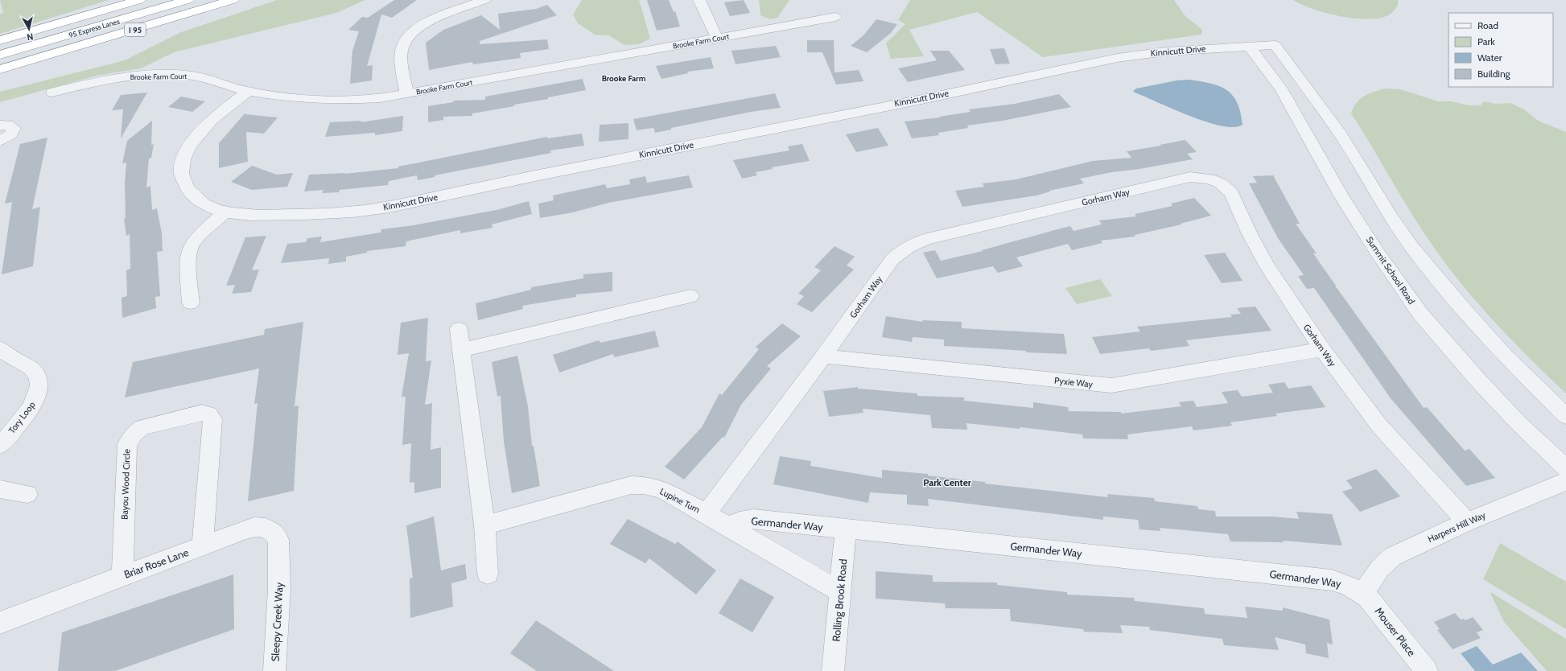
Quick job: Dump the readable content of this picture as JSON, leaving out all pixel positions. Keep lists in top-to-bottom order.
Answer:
{
  "streets": {
    "highway": ["95 Express Lanes", "I 95"],
    "street": [
      "Brooke Farm Court",
      "Kinnicutt Drive",
      "Gorham Way",
      "Summit School Road",
      "Pyxie Way",
      "Tory Loop",
      "Bayou Wood Circle",
      "Lupine Turn",
      "Germander Way",
      "Harpers Hill Way",
      "Briar Rose Lane",
      "Rolling Brook Road",
      "Sleepy Creek Way",
      "Mouser Place"
    ]
  },
  "crossings": [
    ["Brooke Farm Court", "Kinnicutt Drive"],
    ["Kinnicutt Drive", "Summit School Road"],
    ["Gorham Way", "Pyxie Way"],
    ["Gorham Way", "Lupine Turn"],
    ["Gorham Way", "Harpers Hill Way"],
    ["Bayou Wood Circle", "Briar Rose Lane"],
    ["Lupine Turn", "Germander Way"],
    ["Lupine Turn", "Rolling Brook Road"],
    ["Germander Way", "Harpers Hill Way"],
    ["Germander Way", "Rolling Brook Road"],
    ["Germander Way", "Mouser Place"],
    ["Harpers Hill Way", "Mouser Place"],
    ["Briar Rose Lane", "Sleepy Creek Way"]
  ],
  "districts": ["Brooke Farm", "Park Center"],
  "legend": [
    "Road",
    "Park",
    "Water",
    "Building"
  ],
  "north": "bottom"
}
